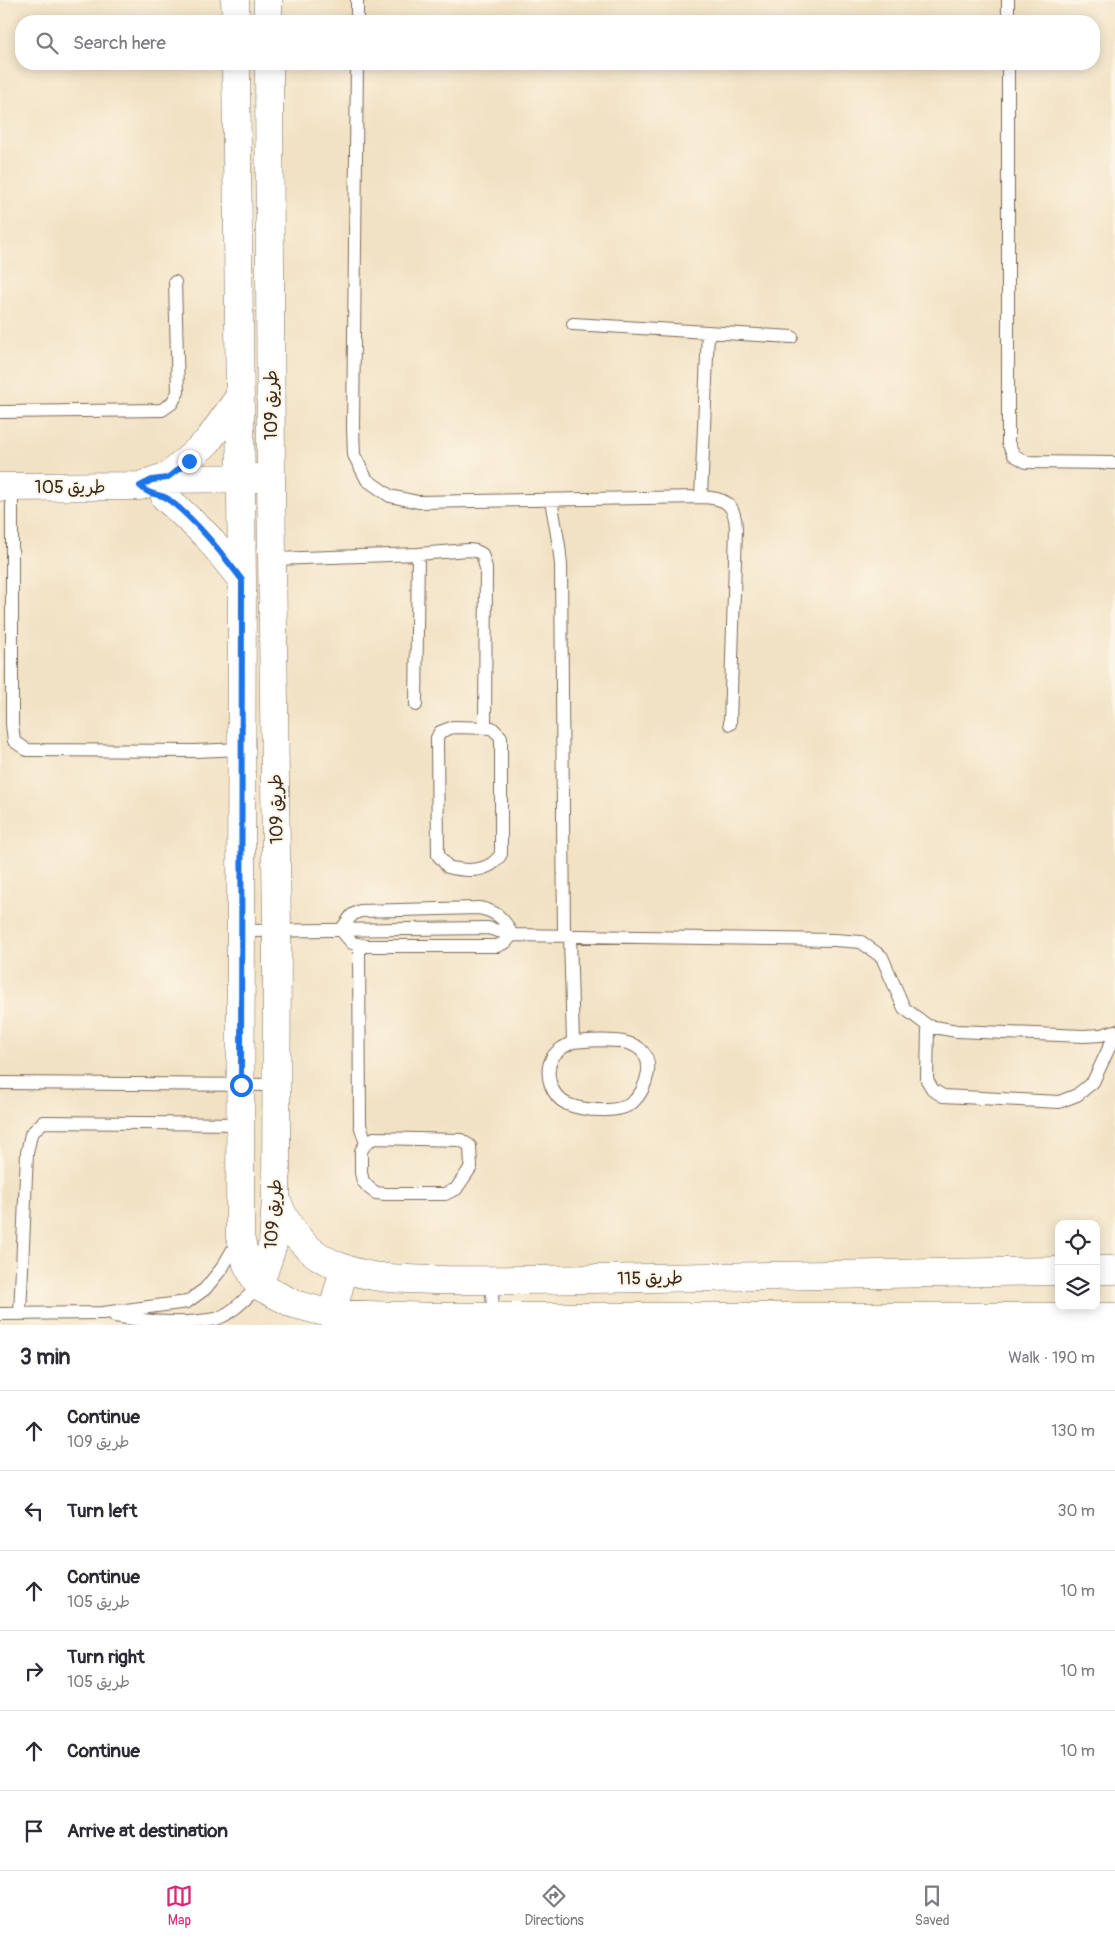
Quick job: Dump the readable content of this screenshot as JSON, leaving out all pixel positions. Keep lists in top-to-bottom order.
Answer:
{
  "streets": {
    "street": ["طريق 109", "طريق 105", "طريق 115"]
  },
  "crossings": [
    ["طريق 109", "طريق 105"],
    ["طريق 109", "طريق 115"]
  ],
  "page": {
    "search": "Search here",
    "heading": ["3 min", "Walk · 190 m"],
    "list": [
      ["Continue", "طريق 109", "130 m"],
      ["Turn left", "30 m"],
      ["Continue", "طريق 105", "10 m"],
      ["Turn right", "طريق 105", "10 m"],
      ["Continue", "10 m"],
      "Arrive at destination"
    ],
    "nav": ["Map", "Directions", "Saved"]
  }
}
